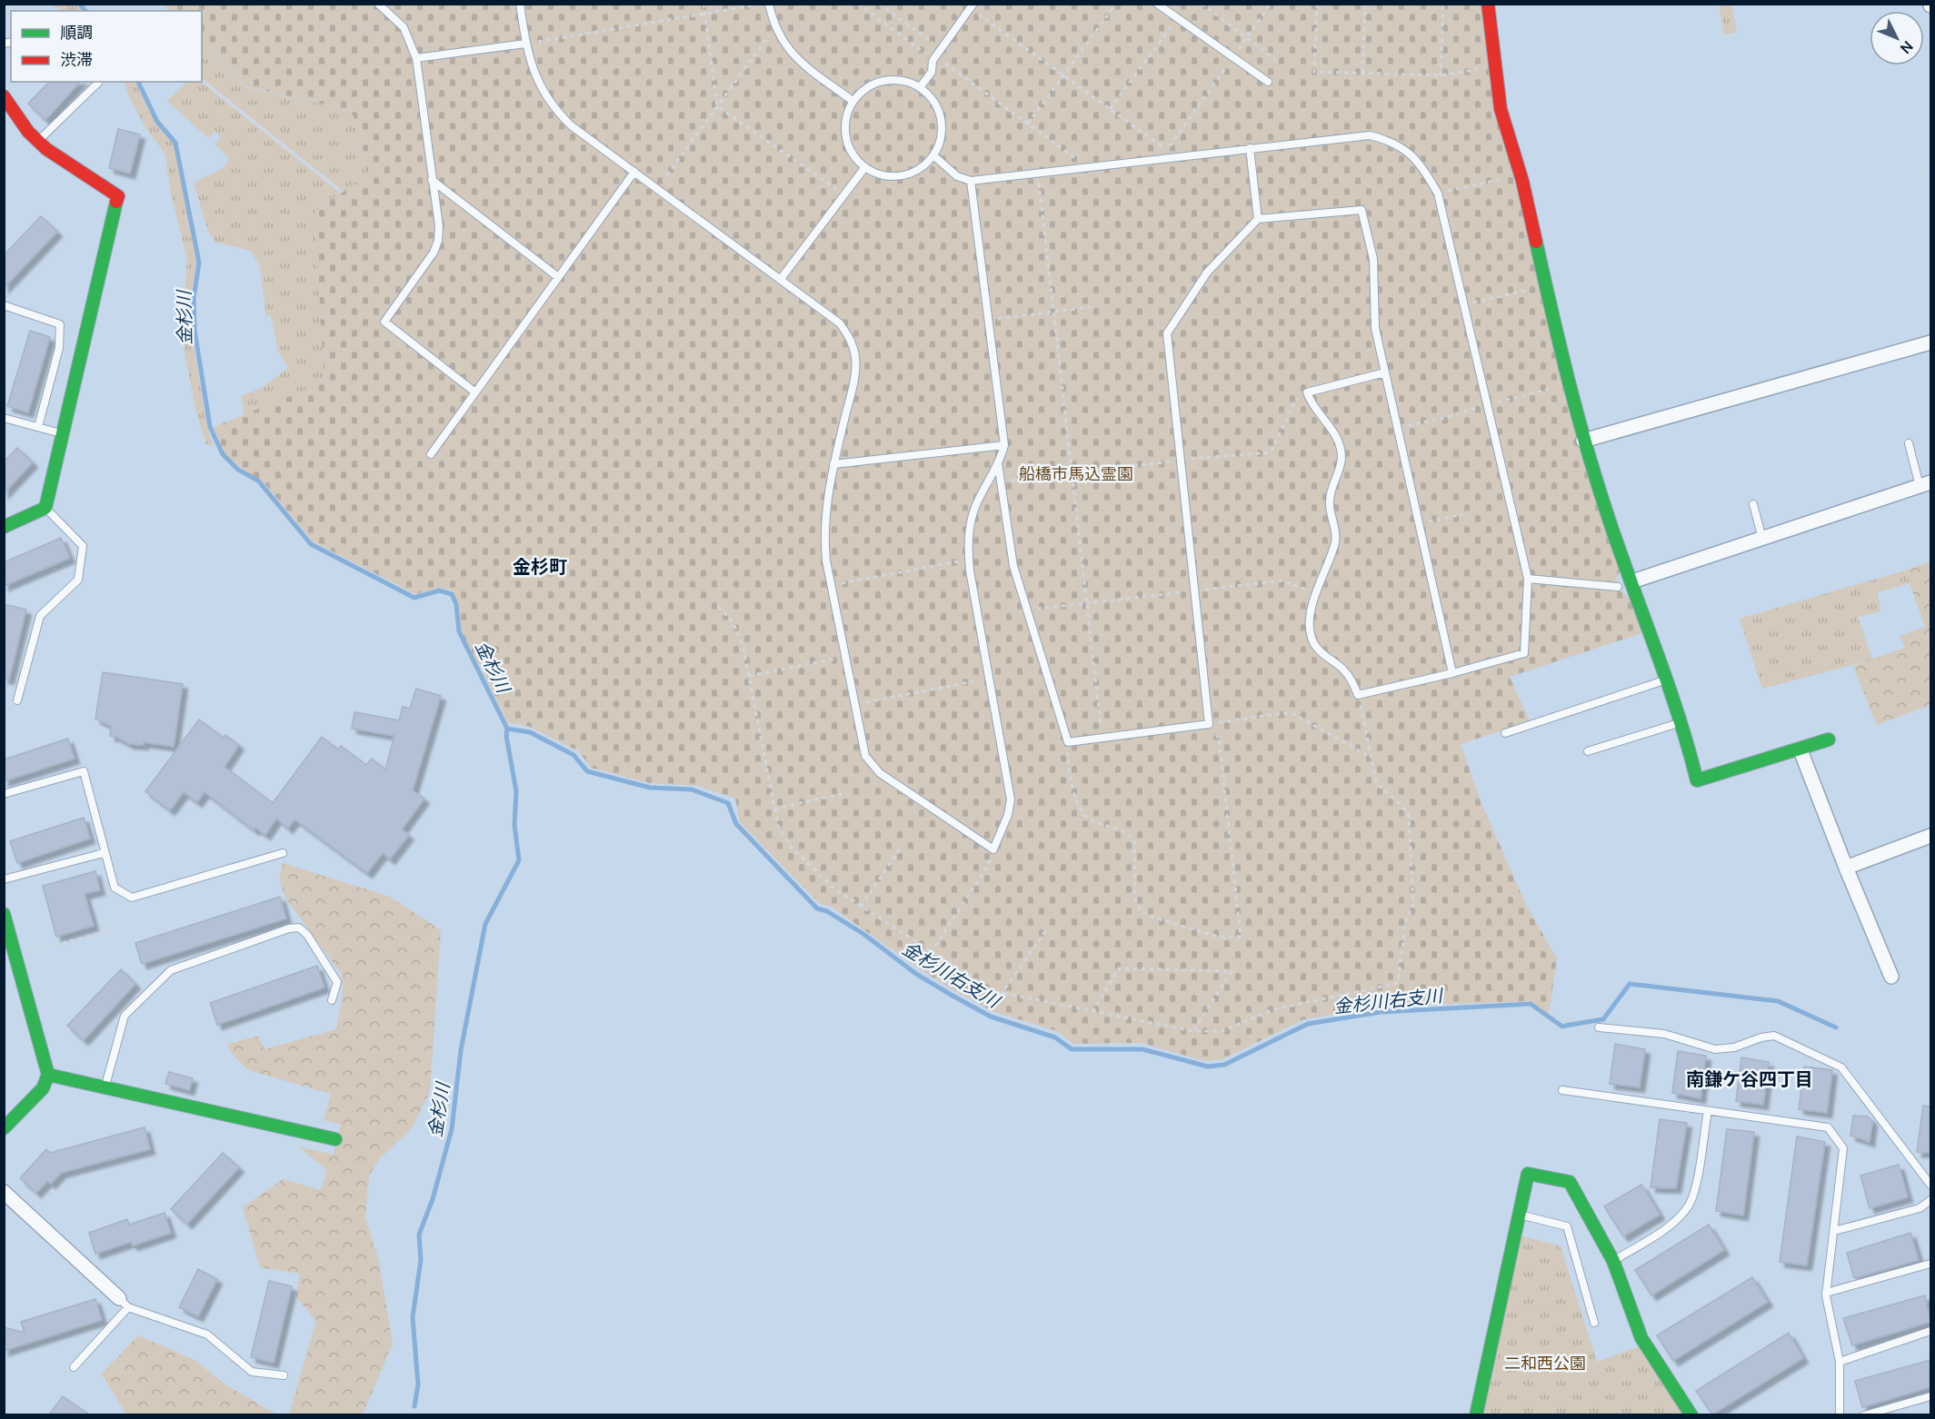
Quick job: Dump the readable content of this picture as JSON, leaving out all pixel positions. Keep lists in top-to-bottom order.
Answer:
{
  "districts": ["金杉町", "南鎌ケ谷四丁目"],
  "water": ["金杉川", "金杉川右支川"],
  "parks": ["船橋市馬込霊園", "二和西公園"],
  "legend": ["順調", "渋滞"],
  "north": "bottom right"
}
